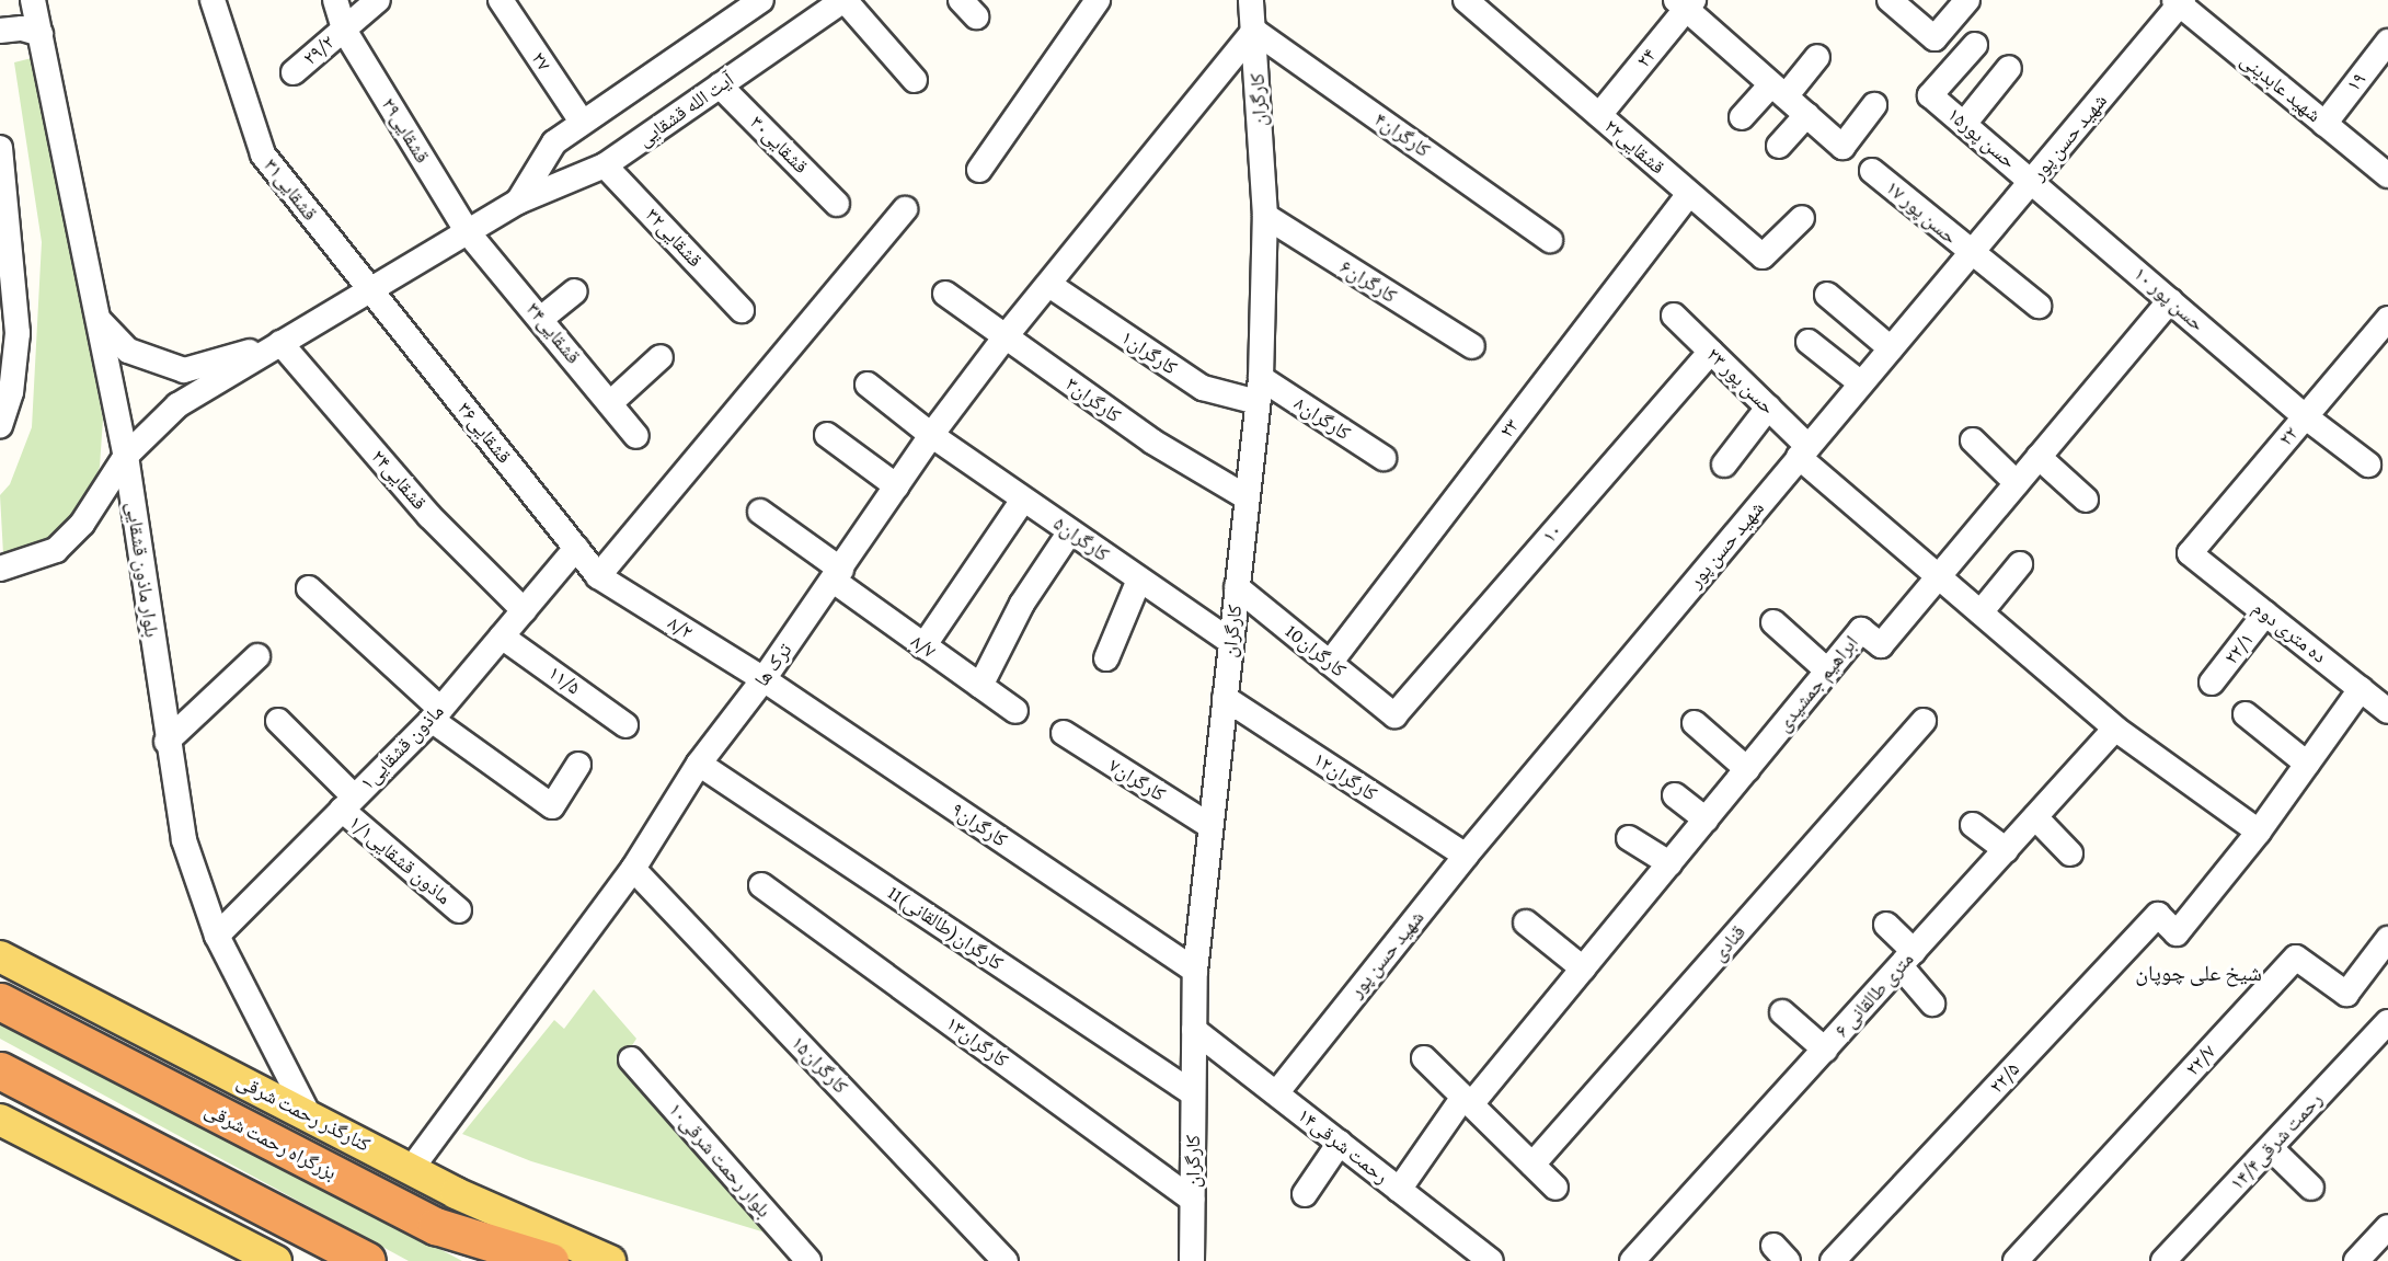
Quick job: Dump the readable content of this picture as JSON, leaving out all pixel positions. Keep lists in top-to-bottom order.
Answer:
{
  "streets": {
    "highway": ["بزرگراه رحمت شرقی"],
    "main road": ["کنارگذر رحمت شرقی"],
    "street": [
      "۲۹/۲",
      "۲۴",
      "۲۷",
      "۱۹",
      "شهید عابدینی",
      "کارگران",
      "آیت الله قشقایی",
      "قشقایی۲۹",
      "کارگران۴",
      "شهید حسن پور",
      "حسن پور۱۵",
      "قشقایی۳۰",
      "۲۲قشقایی",
      "۳۱قشقایی",
      "۱۷ حسن پور",
      "قشقایی۳۲",
      "۶کارگران",
      "۱۰ حسن پور",
      "قشقایی۳۴",
      "۱کارگران",
      "۲۳ حسن پور",
      "کارگران۳",
      "کارگران۸",
      "۲۳",
      "قشقایی۳۶",
      "۲۲",
      "قشقایی۲۴",
      "۱۰",
      "کارگران۵",
      "بلوار ماذون قشقایی",
      "۸/۲",
      "ده متری دوم",
      "۸/۷",
      "۲۲/۱",
      "10کارگران",
      "ترک ها",
      "۱۱/۵",
      "ابراهیم جمشیدی",
      "ماذون قشقایی۱",
      "۱۲کارگران",
      "کارگران۷",
      "کارگران۹",
      "ماذون قشقایی۱/۱",
      "11کارگران(طالقانی)",
      "قنادی",
      "۶ متری طالقانی",
      "کارگران۱۳",
      "۲۲/۷",
      "۱۵کارگران",
      "۲۲/۵",
      "۱۴/۴رحمت شرقی",
      "۱۴رحمت شرقی",
      "۱۰بلوار رحمت شرقی"
    ]
  },
  "crossings": [
    ["۲۹/۲", "قشقایی۲۹"],
    ["۲۴", "۲۲قشقایی"],
    ["۲۷", "آیت الله قشقایی"],
    ["۱۹", "شهید عابدینی"],
    ["شهید عابدینی", "شهید حسن پور"],
    ["کارگران", "کارگران۴"],
    ["کارگران", "۶کارگران"],
    ["کارگران", "۱کارگران"],
    ["کارگران", "کارگران۳"],
    ["کارگران", "کارگران۸"],
    ["کارگران", "کارگران۵"],
    ["کارگران", "10کارگران"],
    ["کارگران", "ترک ها"],
    ["کارگران", "۱۲کارگران"],
    ["کارگران", "کارگران۷"],
    ["کارگران", "کارگران۹"],
    ["کارگران", "11کارگران(طالقانی)"],
    ["کارگران", "کارگران۱۳"],
    ["کارگران", "۱۴رحمت شرقی"],
    ["آیت الله قشقایی", "قشقایی۲۹"],
    ["آیت الله قشقایی", "قشقایی۳۰"],
    ["آیت الله قشقایی", "۳۱قشقایی"],
    ["آیت الله قشقایی", "قشقایی۳۲"],
    ["آیت الله قشقایی", "قشقایی۳۴"],
    ["آیت الله قشقایی", "قشقایی۳۶"],
    ["آیت الله قشقایی", "قشقایی۲۴"],
    ["قشقایی۲۹", "قشقایی۳۴"],
    ["کارگران۴", "ترک ها"],
    ["شهید حسن پور", "حسن پور۱۵"],
    ["شهید حسن پور", "۱۷ حسن پور"],
    ["شهید حسن پور", "۱۰ حسن پور"],
    ["شهید حسن پور", "۲۳ حسن پور"],
    ["شهید حسن پور", "۱۲کارگران"],
    ["شهید حسن پور", "۱۴رحمت شرقی"],
    ["حسن پور۱۵", "۱۰ حسن پور"],
    ["۲۲قشقایی", "۲۳"],
    ["۳۱قشقایی", "قشقایی۳۶"],
    ["۱۰ حسن پور", "۲۲"],
    ["۱۰ حسن پور", "ابراهیم جمشیدی"],
    ["۱کارگران", "کارگران۸"],
    ["۱کارگران", "ترک ها"],
    ["۲۳ حسن پور", "۱۰"],
    ["۲۳ حسن پور", "ابراهیم جمشیدی"],
    ["۲۳ حسن پور", "۶ متری طالقانی"],
    ["۲۳ حسن پور", "۲۲/۵"],
    ["کارگران۳", "ترک ها"],
    ["۲۳", "10کارگران"],
    ["قشقایی۳۶", "۸/۲"],
    ["قشقایی۳۶", "ماذون قشقایی۱"],
    ["۲۲", "ده متری دوم"],
    ["قشقایی۲۴", "ماذون قشقایی۱"],
    ["۱۰", "10کارگران"],
    ["کارگران۵", "ترک ها"],
    ["بلوار ماذون قشقایی", "ماذون قشقایی۱"],
    ["بلوار ماذون قشقایی", "کنارگذر رحمت شرقی"],
    ["۸/۲", "ترک ها"],
    ["۸/۲", "کارگران۹"],
    ["ده متری دوم", "۲۲/۱"],
    ["۸/۷", "ترک ها"],
    ["ترک ها", "کارگران۹"],
    ["ترک ها", "11کارگران(طالقانی)"],
    ["ترک ها", "۱۵کارگران"],
    ["ترک ها", "کنارگذر رحمت شرقی"],
    ["۱۱/۵", "ماذون قشقایی۱"],
    ["ابراهیم جمشیدی", "۱۴رحمت شرقی"],
    ["ماذون قشقایی۱", "ماذون قشقایی۱/۱"]
  ],
  "districts": ["شیخ علی چوپان"]
}
